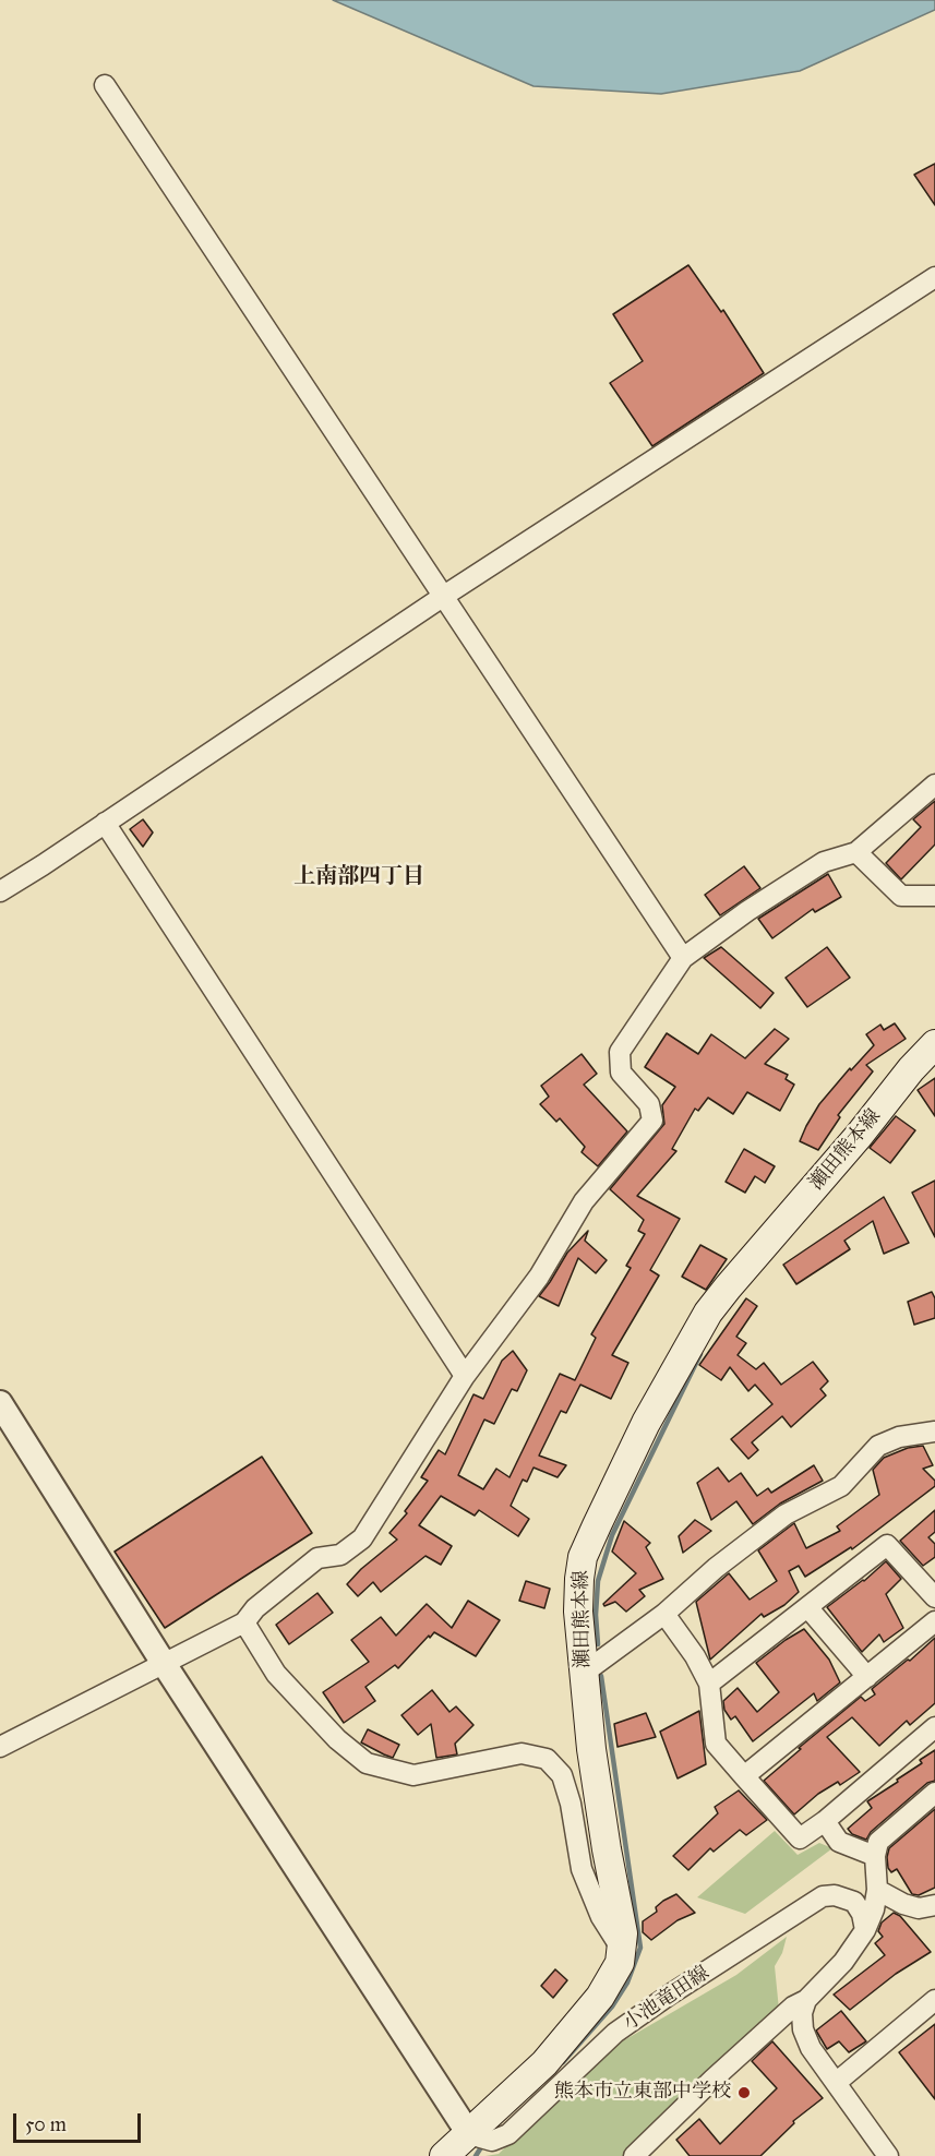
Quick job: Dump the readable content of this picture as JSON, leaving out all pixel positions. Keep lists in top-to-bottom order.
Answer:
{
  "streets": {
    "main road": ["瀬田熊本線"],
    "street": ["小池竜田線"]
  },
  "crossings": [
    ["瀬田熊本線", "小池竜田線"]
  ],
  "districts": ["上南部四丁目"],
  "places": ["熊本市立東部中学校"],
  "scale_bar": "50 m"
}
